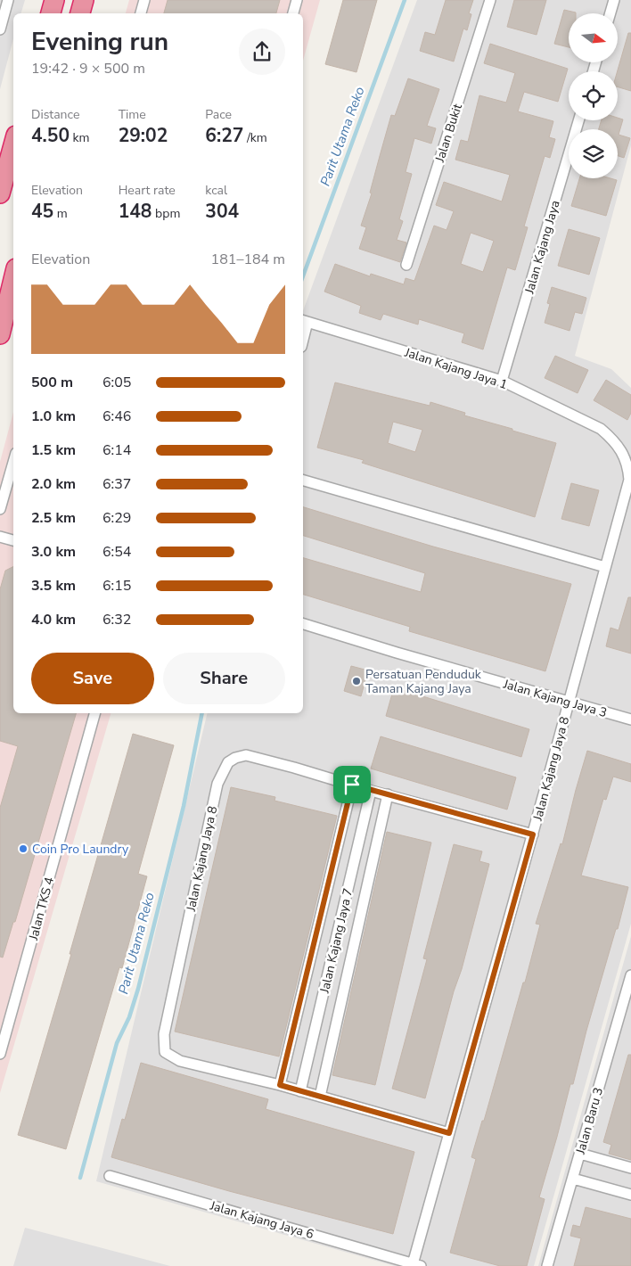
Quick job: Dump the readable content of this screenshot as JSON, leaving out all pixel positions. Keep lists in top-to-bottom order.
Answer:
{
  "streets": {
    "street": [
      "Jalan Bukit",
      "Jalan Kajang Jaya",
      "Jalan Kajang Jaya 1",
      "Jalan Kajang Jaya 3",
      "Jalan Kajang Jaya 8",
      "Jalan TKS 4",
      "Jalan Kajang Jaya 7",
      "Jalan Baru 3",
      "Jalan Kajang Jaya 6"
    ]
  },
  "crossings": [
    ["Jalan Kajang Jaya", "Jalan Kajang Jaya 1"],
    ["Jalan Kajang Jaya 1", "Jalan Kajang Jaya 8"],
    ["Jalan Kajang Jaya 3", "Jalan Kajang Jaya 8"],
    ["Jalan Kajang Jaya 8", "Jalan Kajang Jaya 7"],
    ["Jalan Kajang Jaya 8", "Jalan Kajang Jaya 6"]
  ],
  "water": ["Parit Utama Reko"],
  "places": ["Persatuan Penduduk Taman Kajang Jaya", "Coin Pro Laundry"],
  "north": "right",
  "page": {
    "heading": ["Evening run", "19:42 · 9 × 500 m"],
    "stats": [
      ["Distance", "4.50 km"],
      ["Time", "29:02"],
      ["Pace", "6:27 /km"],
      ["Elevation", "45 m"],
      ["Heart rate", "148 bpm"],
      ["kcal", "304"]
    ],
    "chart": ["Elevation", "181–184 m"],
    "list": [
      {
        "name": "500 m",
        "note": "6:05"
      },
      {
        "name": "1.0 km",
        "note": "6:46"
      },
      {
        "name": "1.5 km",
        "note": "6:14"
      },
      {
        "name": "2.0 km",
        "note": "6:37"
      },
      {
        "name": "2.5 km",
        "note": "6:29"
      },
      {
        "name": "3.0 km",
        "note": "6:54"
      },
      {
        "name": "3.5 km",
        "note": "6:15"
      },
      {
        "name": "4.0 km",
        "note": "6:32"
      }
    ],
    "buttons": ["Save", "Share"]
  }
}
